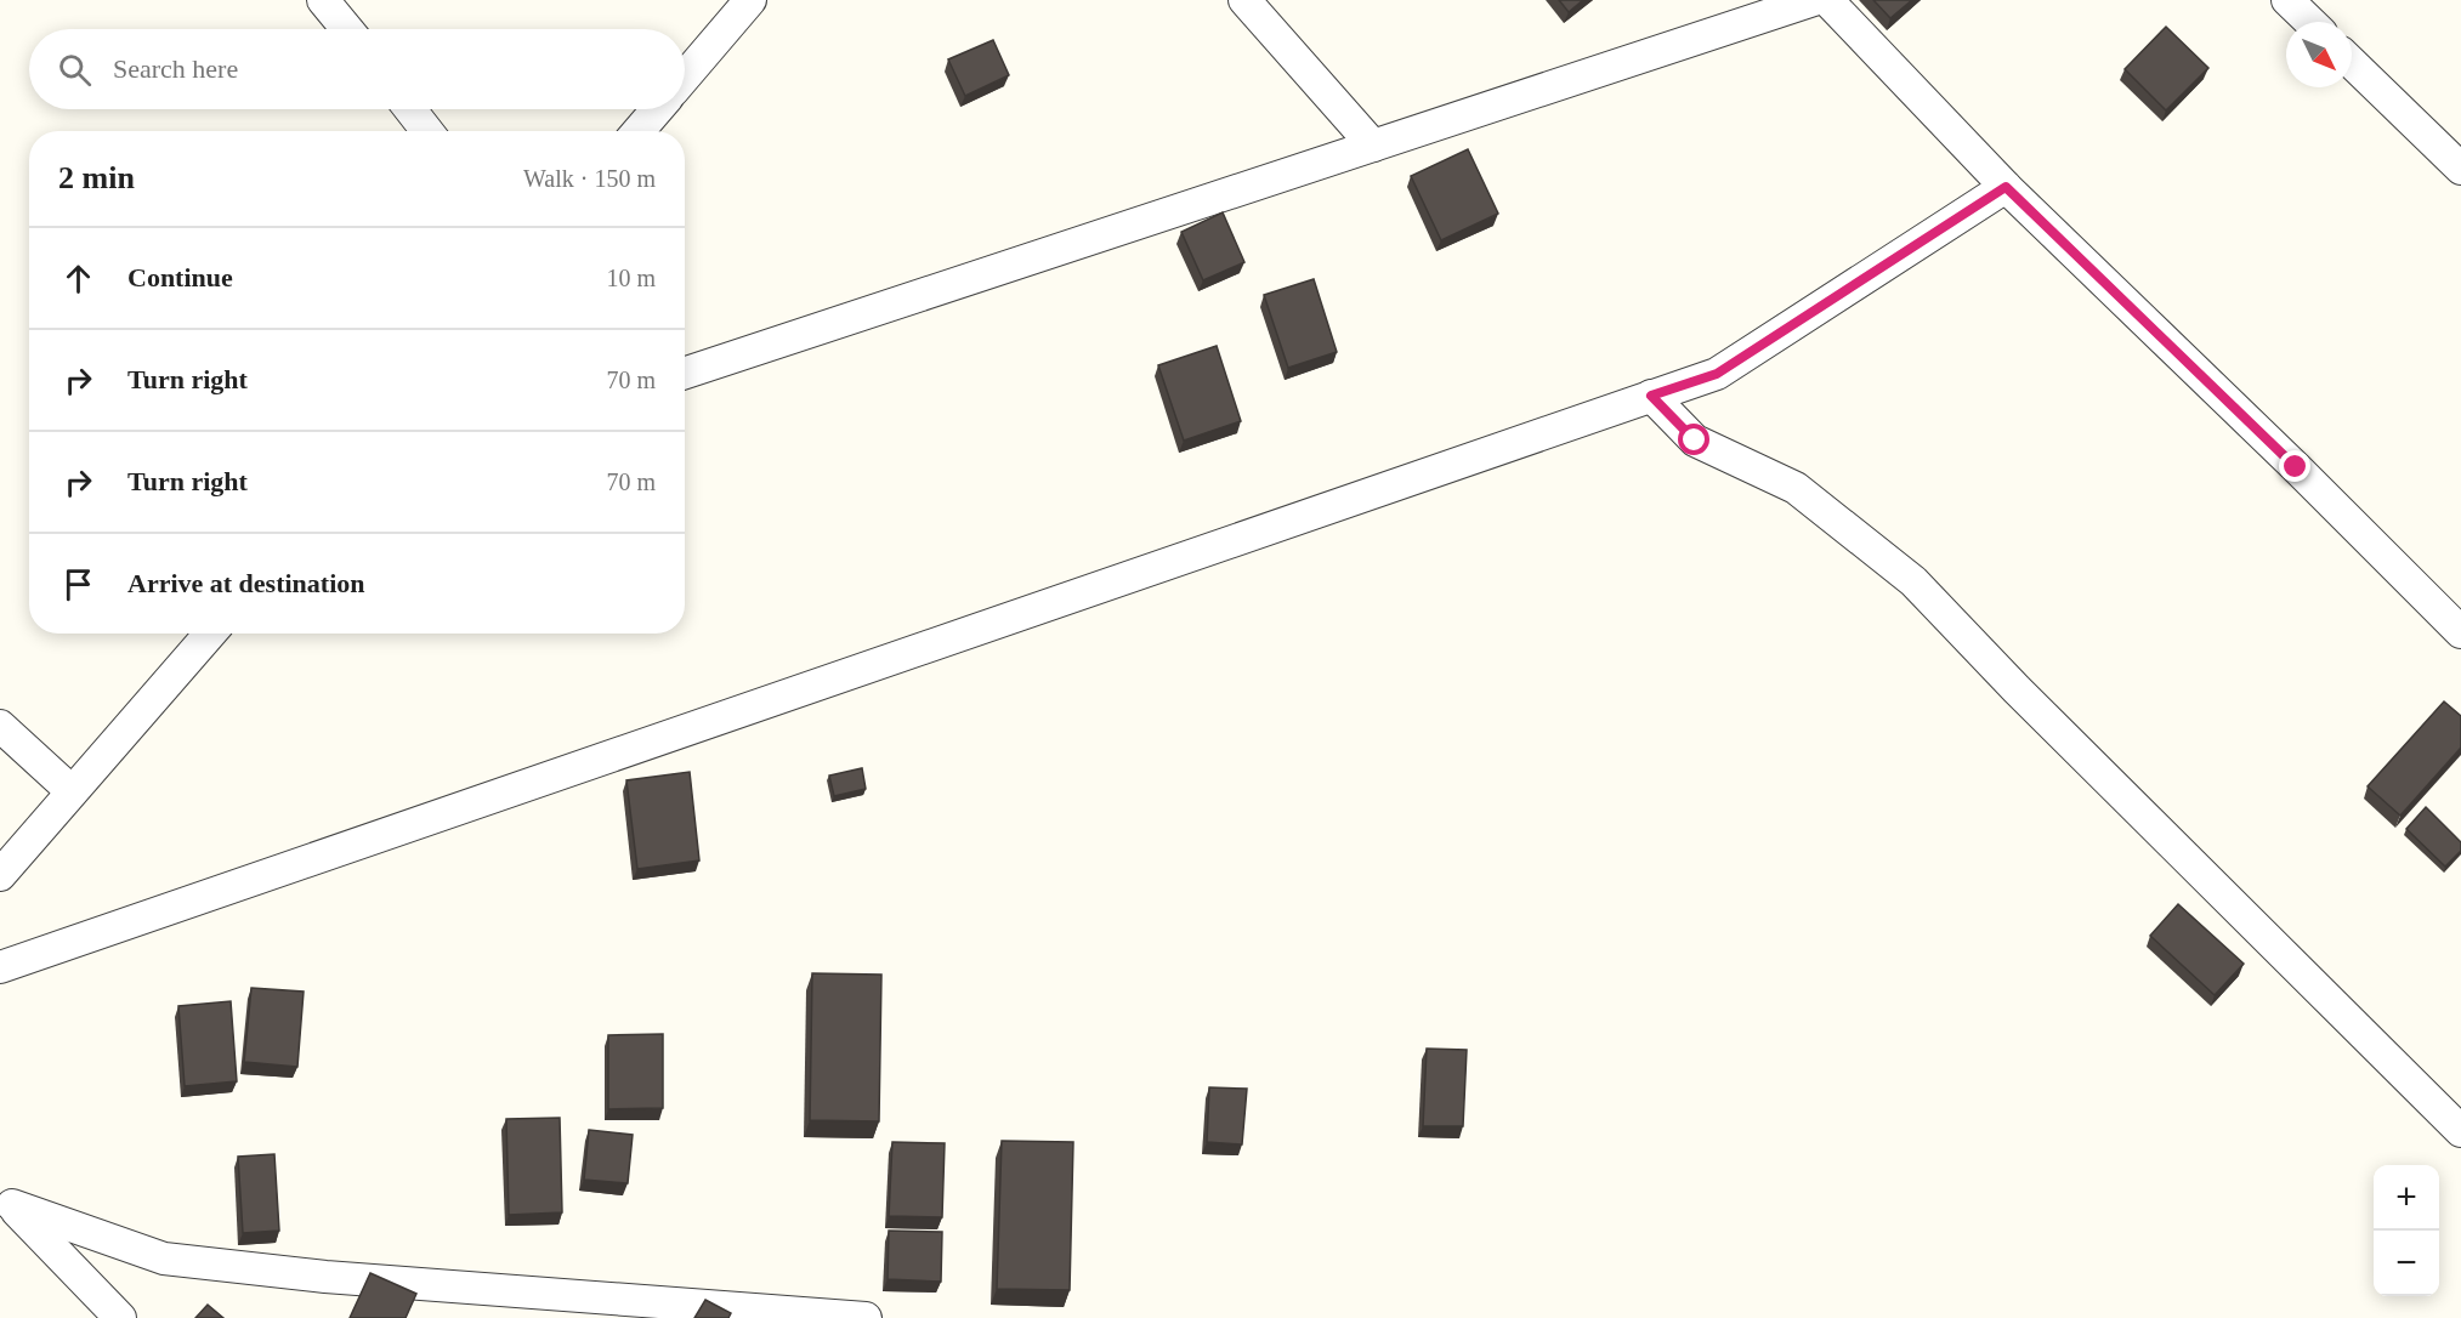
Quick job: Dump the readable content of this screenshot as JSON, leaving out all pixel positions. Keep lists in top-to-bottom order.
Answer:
{
  "north": "bottom right",
  "page": {
    "search": "Search here",
    "heading": ["2 min", "Walk · 150 m"],
    "list": [
      ["Continue", "10 m"],
      ["Turn right", "70 m"],
      ["Turn right", "70 m"],
      "Arrive at destination"
    ],
    "map_buttons": ["+", "−"]
  }
}
